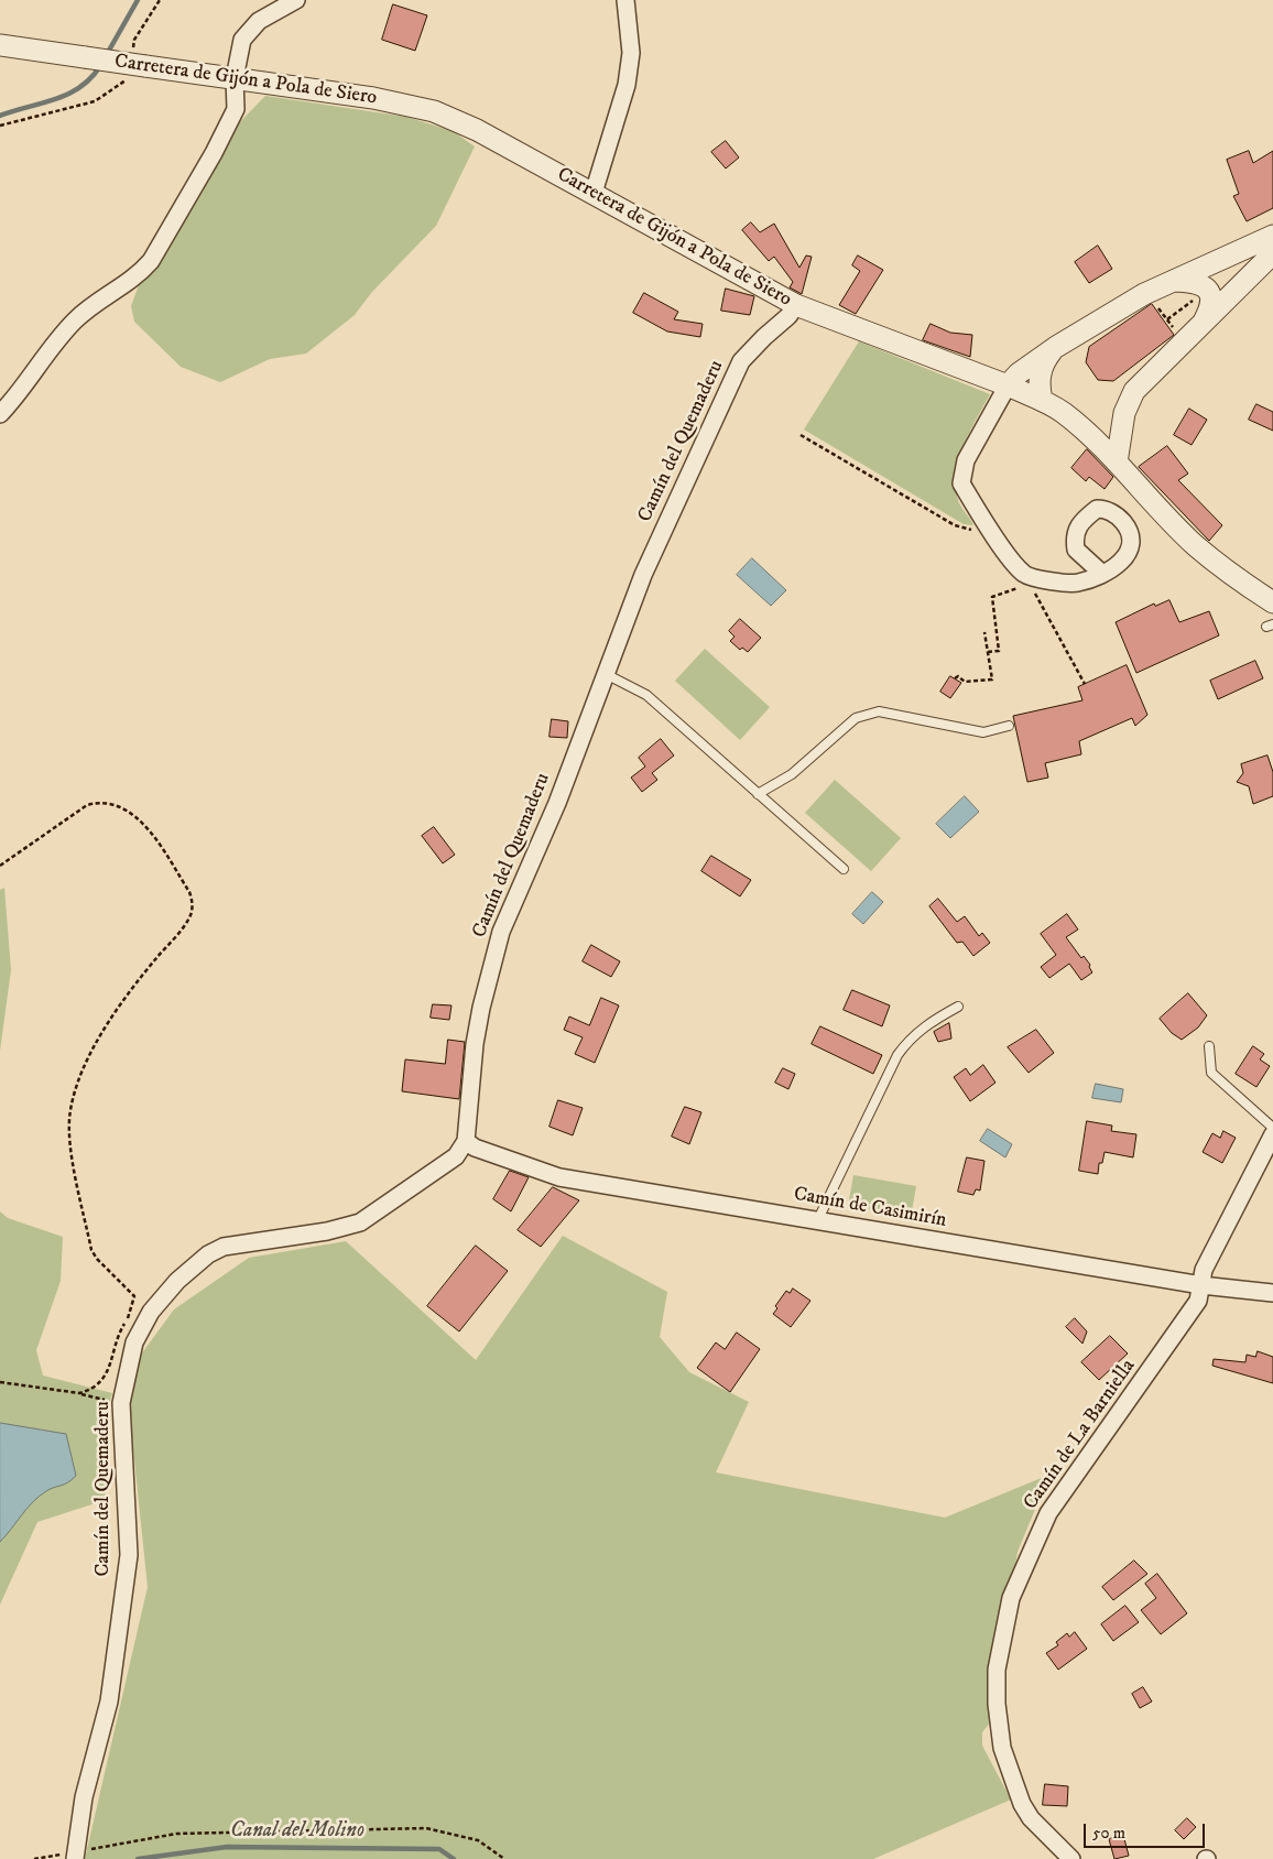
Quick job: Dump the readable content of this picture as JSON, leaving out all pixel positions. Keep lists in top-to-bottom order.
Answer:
{
  "streets": {
    "street": [
      "Carretera de Gijón a Pola de Siero",
      "Camín del Quemaderu",
      "Camín de Casimirín",
      "Camín de La Barniella"
    ]
  },
  "crossings": [
    ["Carretera de Gijón a Pola de Siero", "Camín del Quemaderu"],
    ["Camín del Quemaderu", "Camín de Casimirín"],
    ["Camín de Casimirín", "Camín de La Barniella"]
  ],
  "water": ["Canal del Molino"],
  "scale_bar": "50 m"
}
